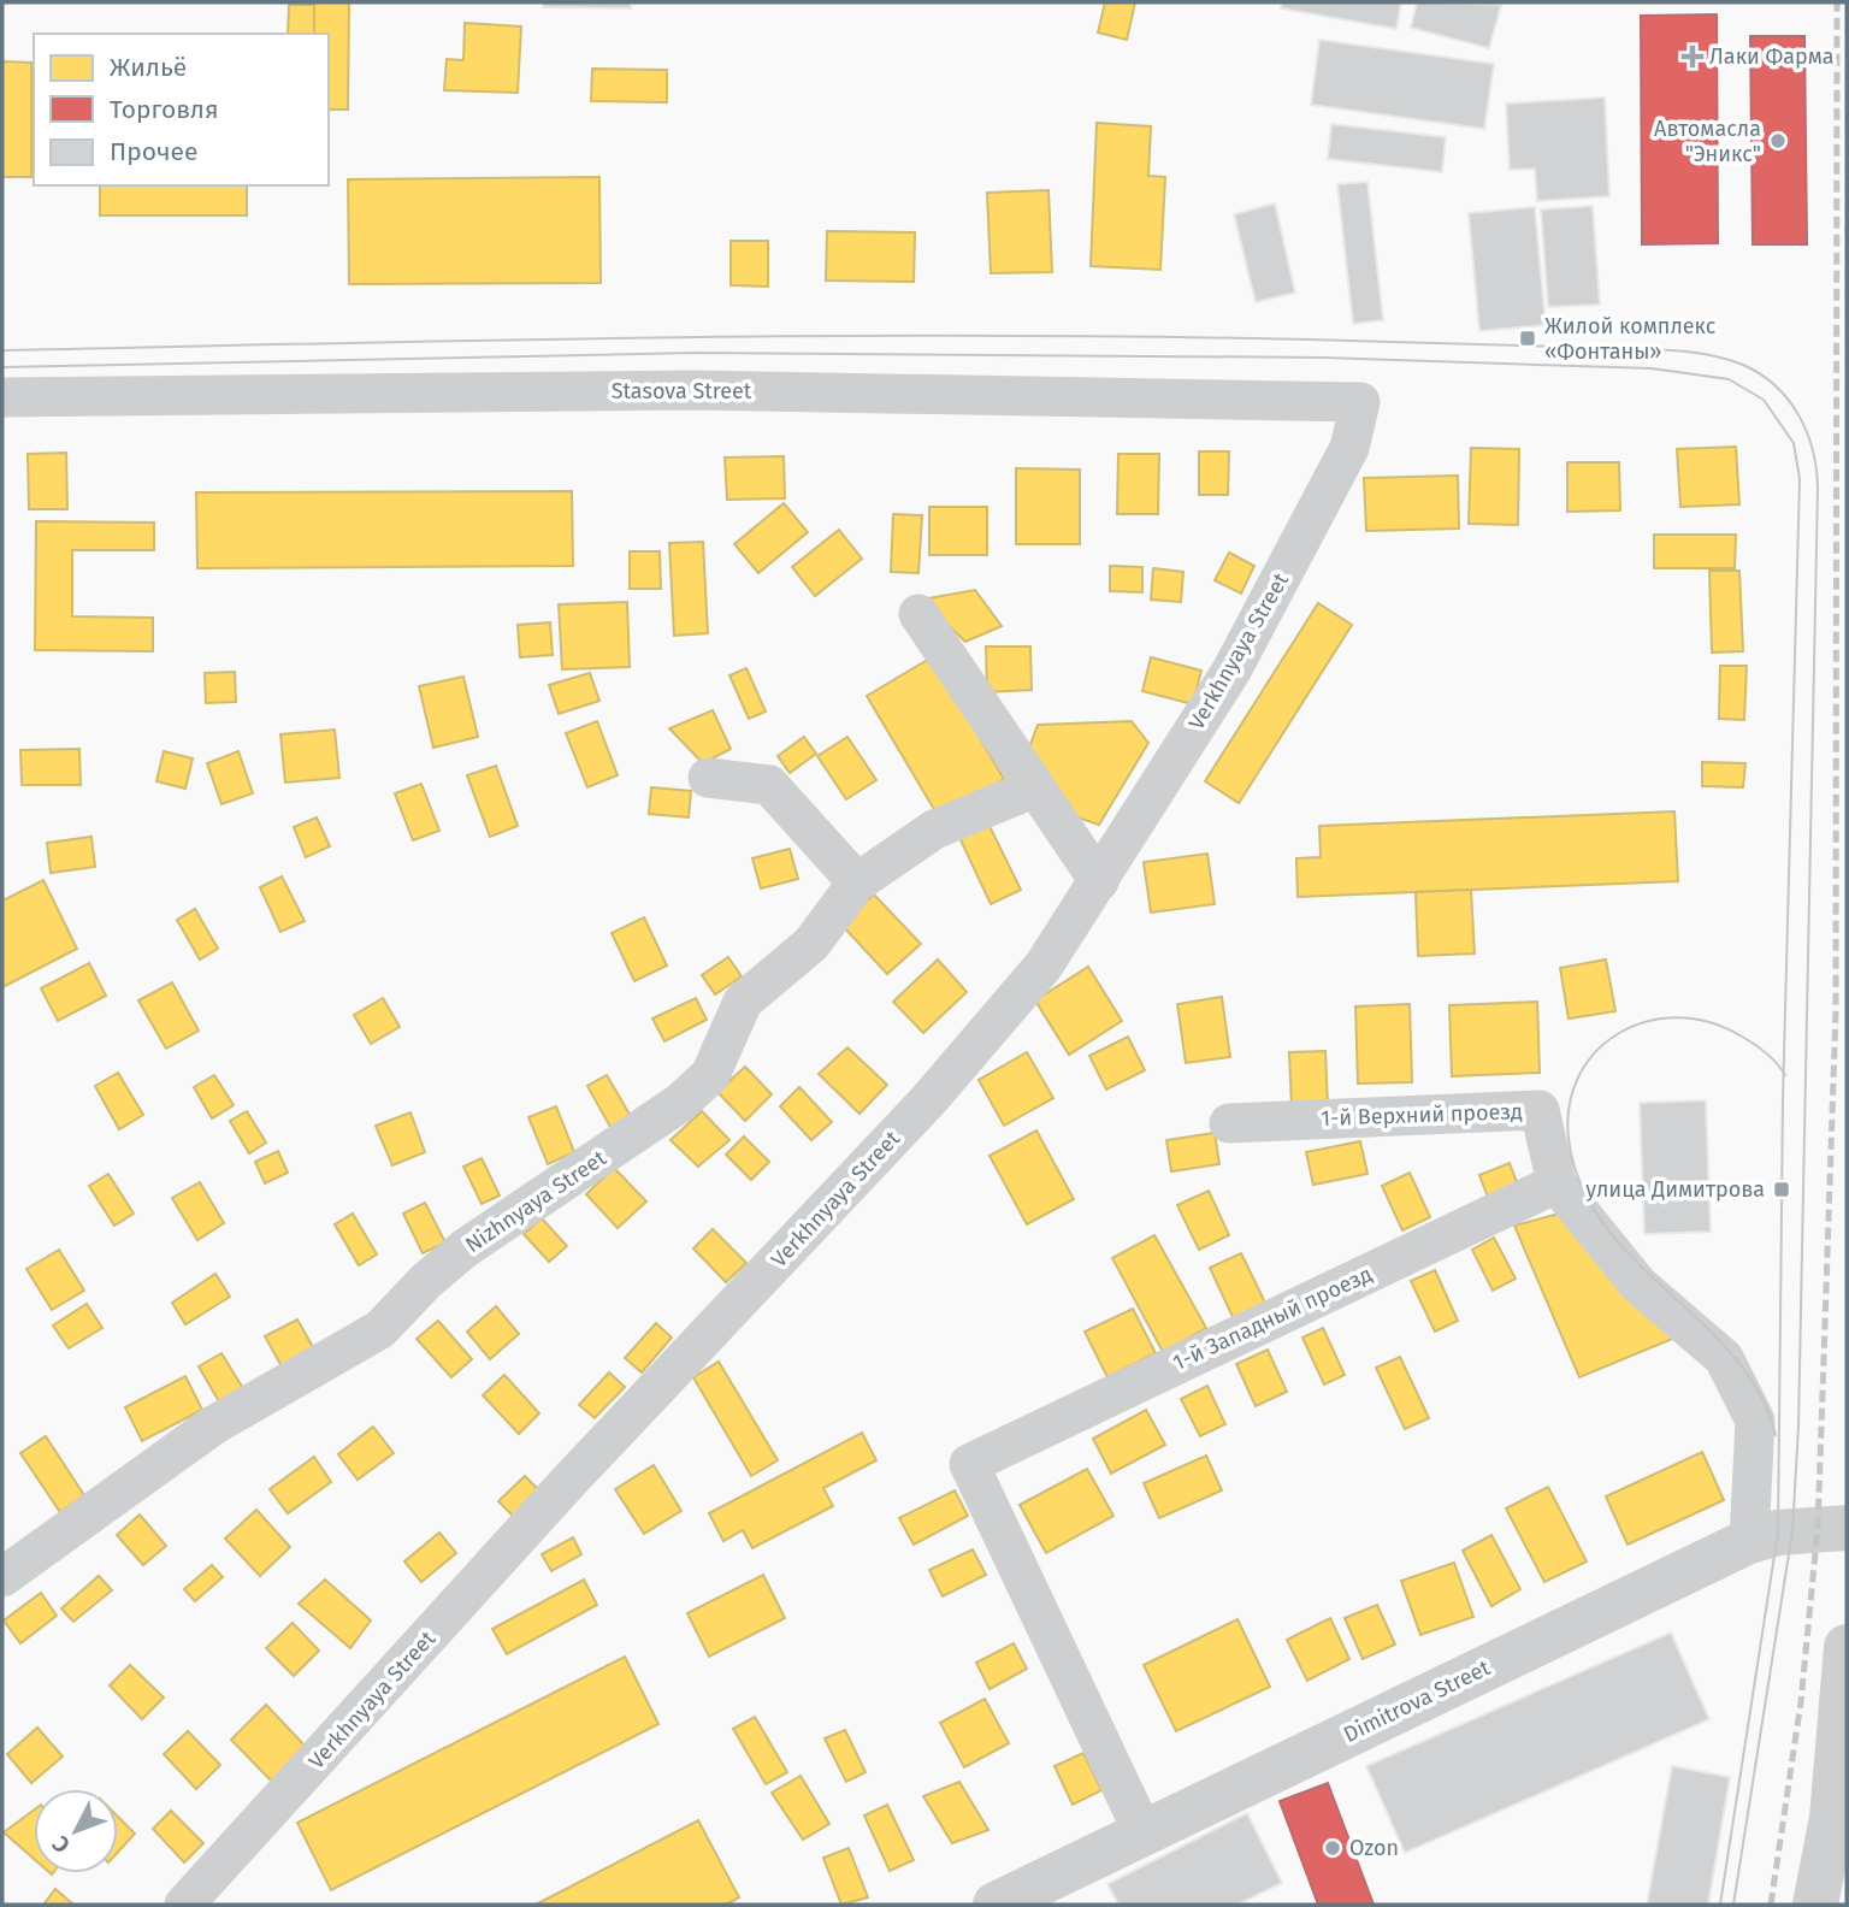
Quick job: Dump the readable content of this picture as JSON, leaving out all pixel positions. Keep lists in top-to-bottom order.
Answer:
{
  "streets": {
    "street": [
      "Stasova Street",
      "Verkhnyaya Street",
      "1-й Верхний проезд",
      "Nizhnyaya Street",
      "1-й Западный проезд",
      "Dimitrova Street"
    ]
  },
  "crossings": [
    ["Stasova Street", "Verkhnyaya Street"],
    ["1-й Верхний проезд", "1-й Западный проезд"],
    ["1-й Западный проезд", "Dimitrova Street"]
  ],
  "places": {
    "health": ["Лаки Фарма"],
    "other": ["Автомасла \"Эникс\"", "Ozon"],
    "transit": ["Жилой комплекс «Фонтаны»", "улица Димитрова"]
  },
  "legend": ["Жильё", "Торговля", "Прочее"],
  "north": "bottom left"
}
